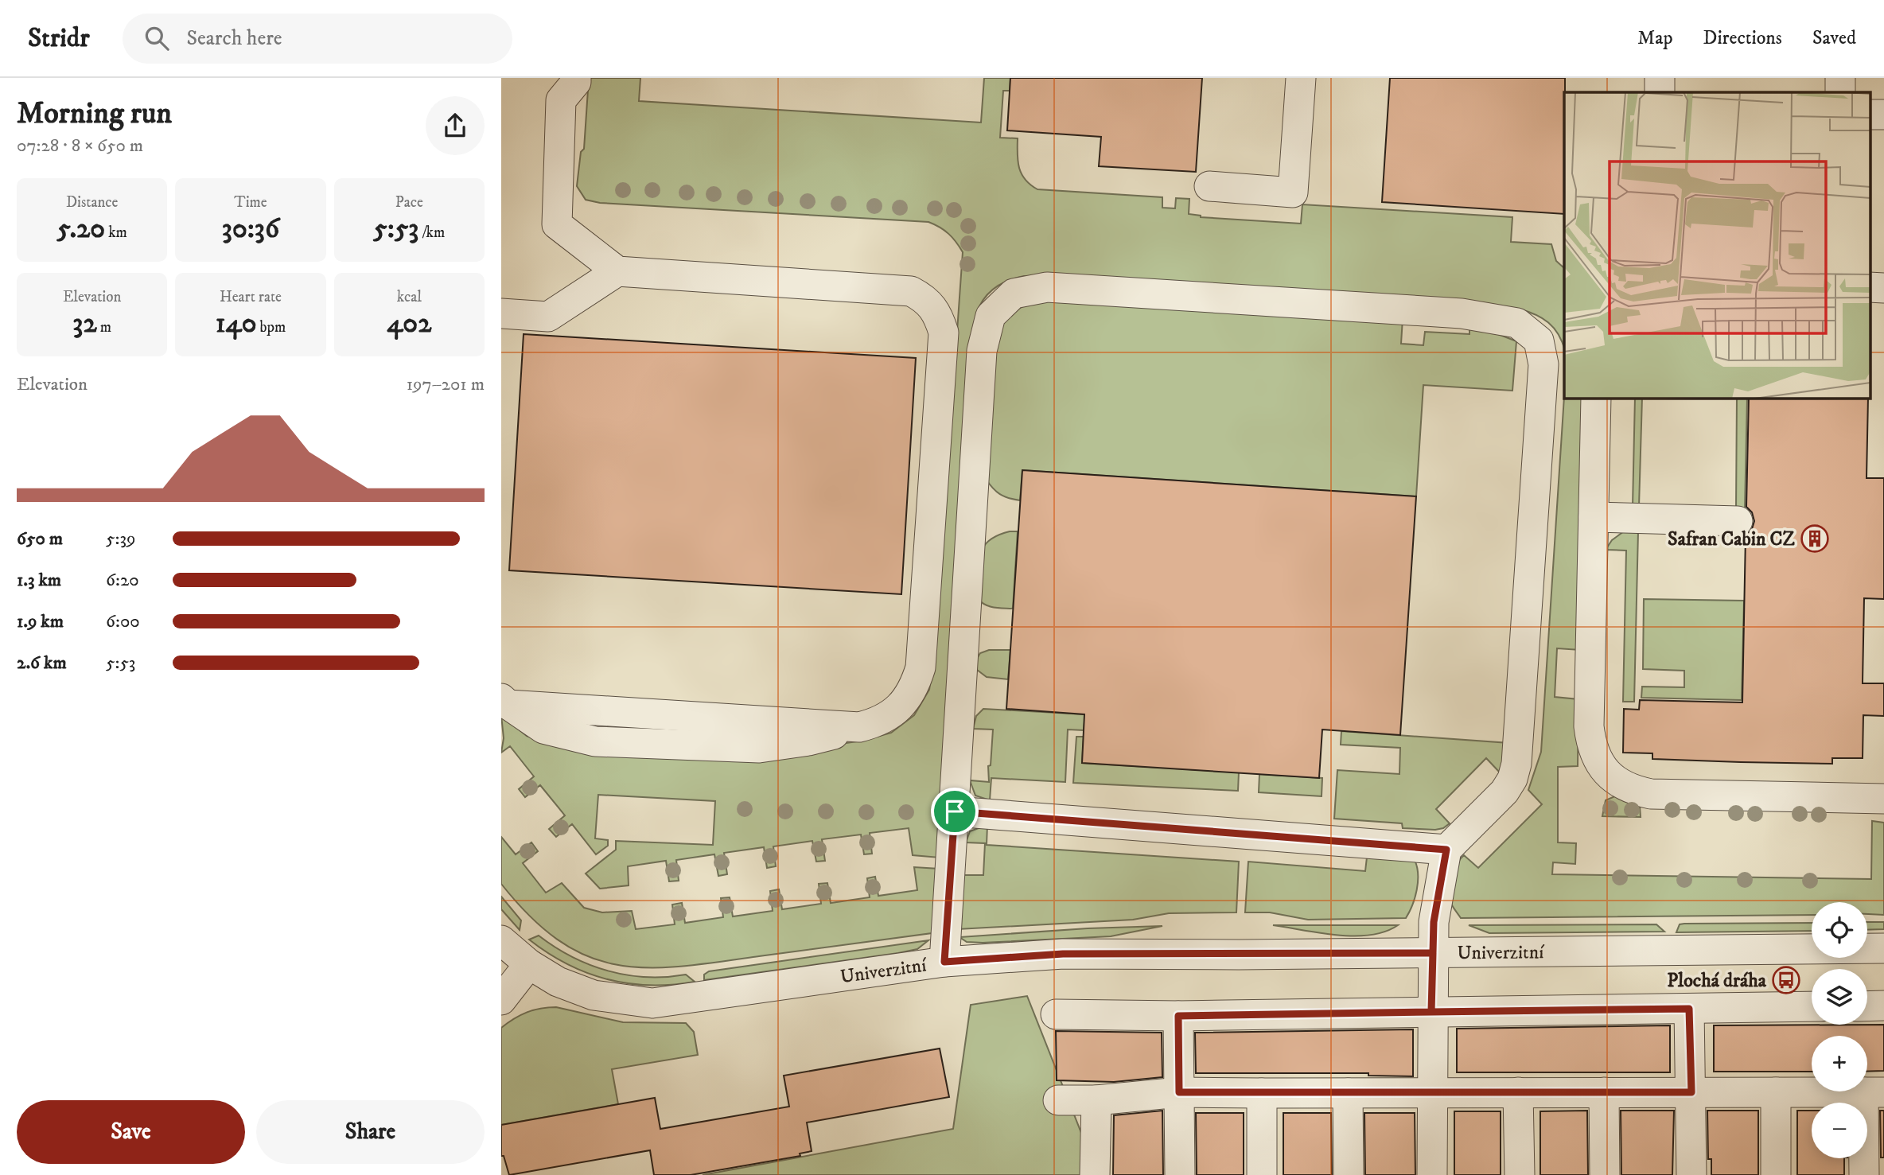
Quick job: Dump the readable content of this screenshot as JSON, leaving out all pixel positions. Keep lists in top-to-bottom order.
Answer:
{
  "streets": {
    "street": ["Univerzitní"]
  },
  "places": {
    "building": ["Safran Cabin CZ"],
    "bus stop": ["Plochá dráha"]
  },
  "page": {
    "header": "Stridr",
    "search": "Search here",
    "nav": ["Map", "Directions", "Saved"],
    "heading": ["Morning run", "07:28 · 8 × 650 m"],
    "stats": [
      ["Distance", "5.20 km"],
      ["Time", "30:36"],
      ["Pace", "5:53 /km"],
      ["Elevation", "32 m"],
      ["Heart rate", "140 bpm"],
      ["kcal", "402"]
    ],
    "chart": ["Elevation", "197–201 m"],
    "list": [
      {
        "name": "650 m",
        "note": "5:39"
      },
      {
        "name": "1.3 km",
        "note": "6:20"
      },
      {
        "name": "1.9 km",
        "note": "6:00"
      },
      {
        "name": "2.6 km",
        "note": "5:53"
      }
    ],
    "map_buttons": ["+", "−"],
    "buttons": ["Save", "Share"]
  }
}
